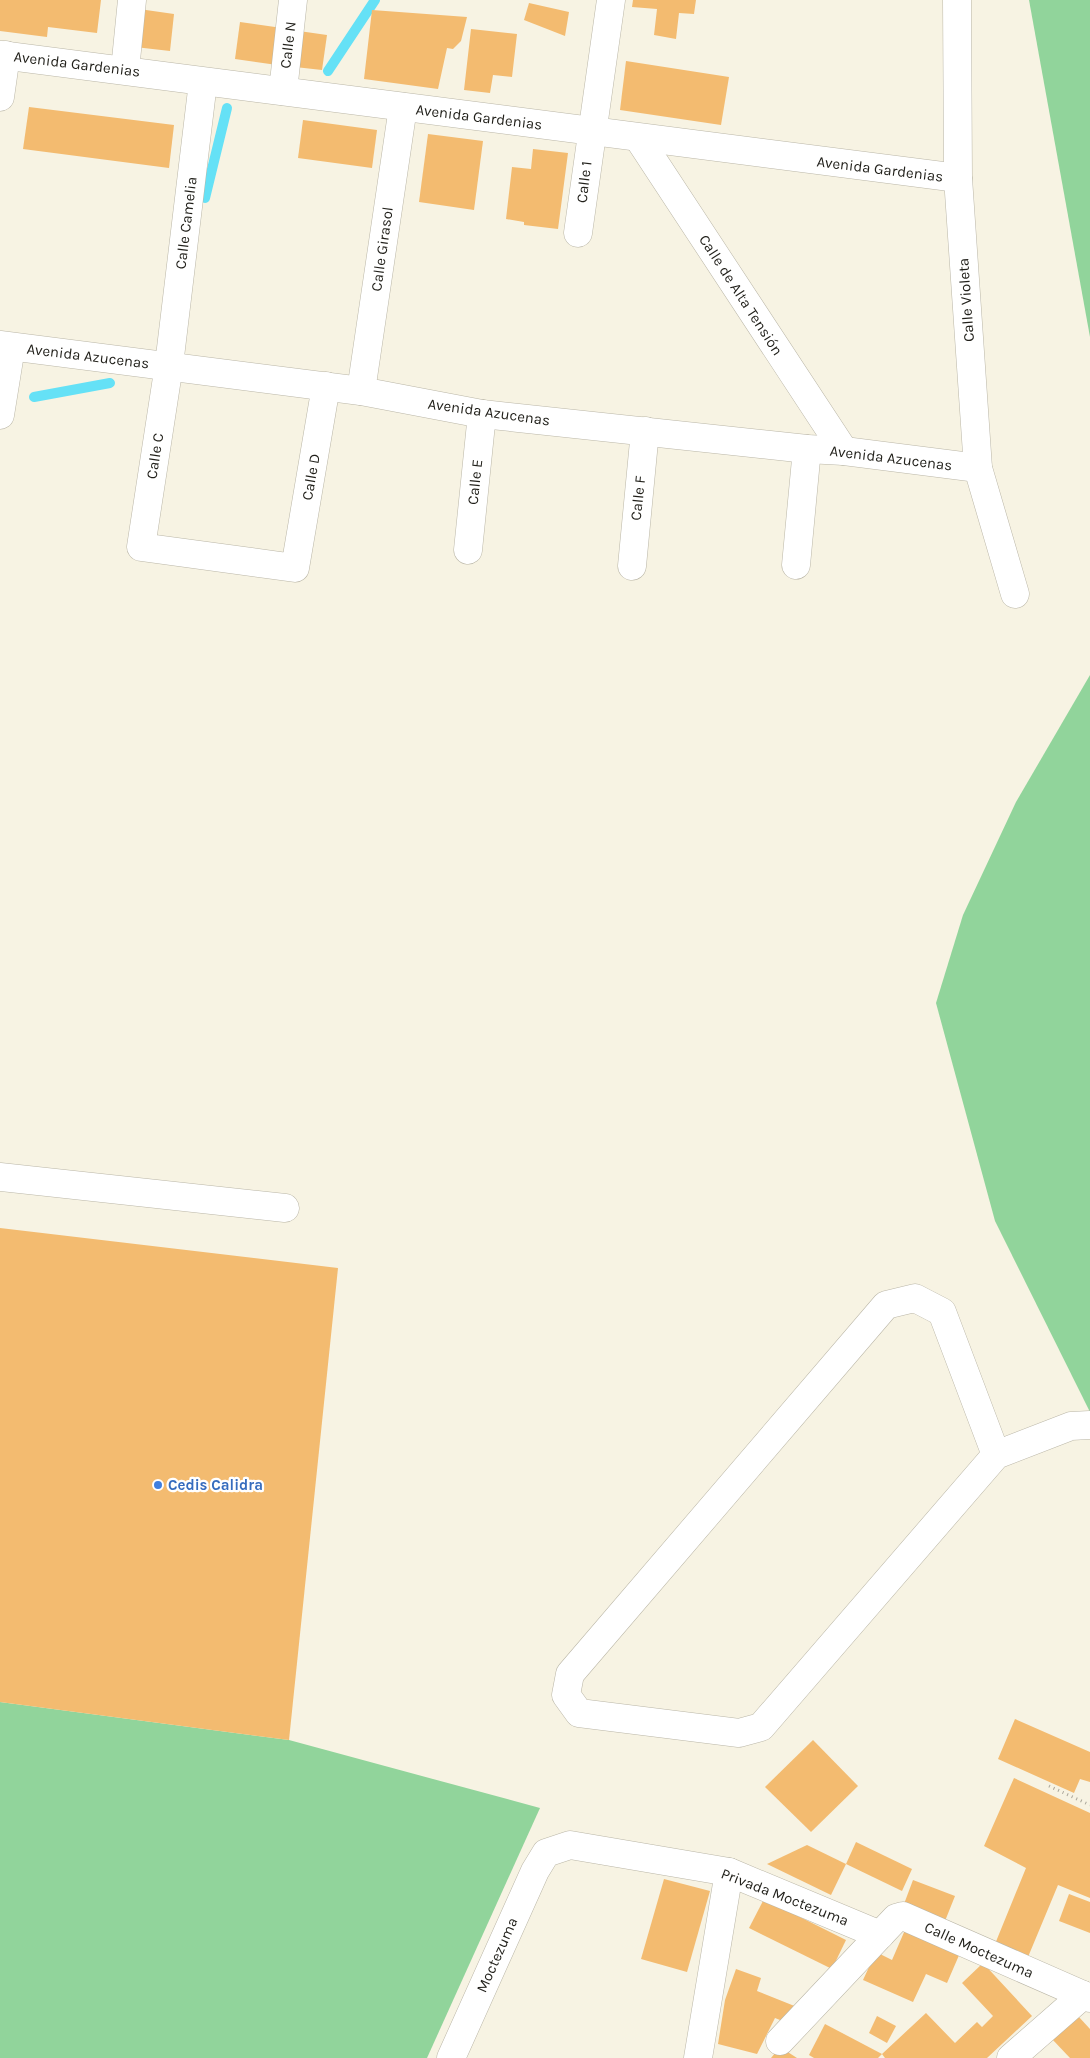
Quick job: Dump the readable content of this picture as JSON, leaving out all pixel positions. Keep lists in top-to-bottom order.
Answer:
{
  "streets": {
    "street": [
      "Calle N",
      "Avenida Gardenias",
      "Calle 1",
      "Calle Camelia",
      "Calle Girasol",
      "Calle de Alta Tensión",
      "Calle Violeta",
      "Avenida Azucenas",
      "Calle C",
      "Calle D",
      "Calle E",
      "Calle F",
      "Privada Moctezuma",
      "Calle Moctezuma",
      "Moctezuma"
    ]
  },
  "crossings": [
    ["Calle N", "Avenida Gardenias"],
    ["Avenida Gardenias", "Calle 1"],
    ["Avenida Gardenias", "Calle Camelia"],
    ["Avenida Gardenias", "Calle Girasol"],
    ["Avenida Gardenias", "Calle de Alta Tensión"],
    ["Avenida Gardenias", "Calle Violeta"],
    ["Calle Camelia", "Avenida Azucenas"],
    ["Calle Camelia", "Calle C"],
    ["Calle Girasol", "Avenida Azucenas"],
    ["Calle de Alta Tensión", "Avenida Azucenas"],
    ["Calle Violeta", "Avenida Azucenas"],
    ["Avenida Azucenas", "Calle C"],
    ["Avenida Azucenas", "Calle D"],
    ["Avenida Azucenas", "Calle E"],
    ["Avenida Azucenas", "Calle F"],
    ["Calle C", "Calle D"],
    ["Privada Moctezuma", "Calle Moctezuma"],
    ["Privada Moctezuma", "Moctezuma"]
  ],
  "places": ["Cedis Calidra"]
}
